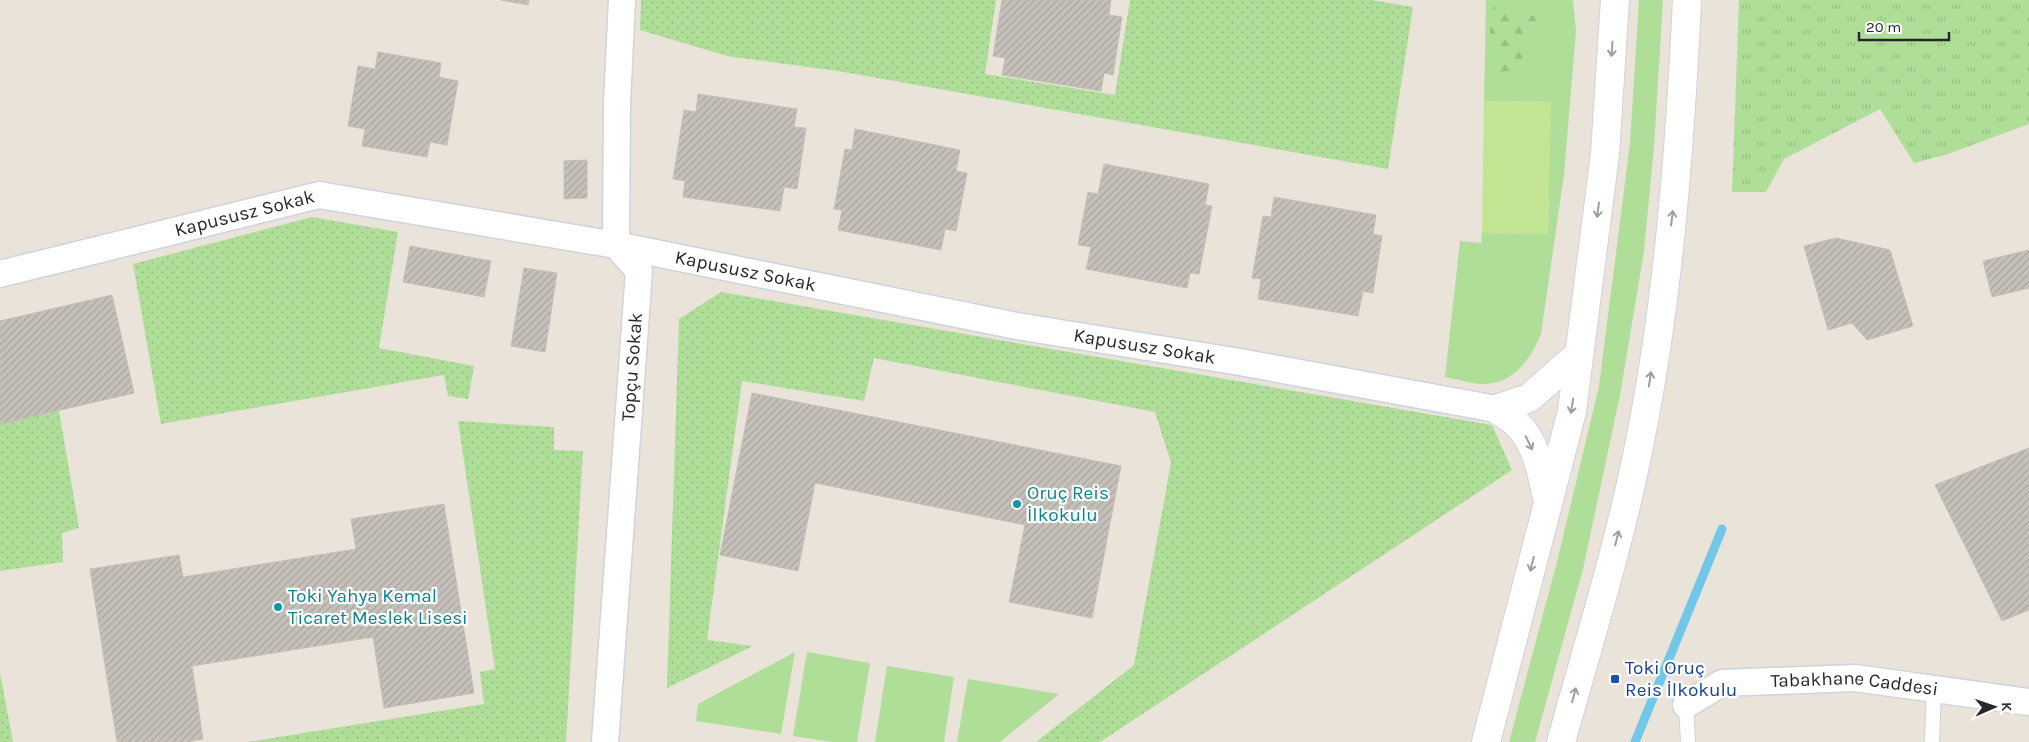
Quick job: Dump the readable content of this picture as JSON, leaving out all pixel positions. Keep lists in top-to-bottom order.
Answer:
{
  "streets": {
    "street": ["Kapususz Sokak", "Topçu Sokak", "Tabakhane Caddesi"]
  },
  "crossings": [
    ["Kapususz Sokak", "Topçu Sokak"]
  ],
  "places": {
    "other": ["Oruç Reis İlkokulu", "Toki Yahya Kemal Ticaret Meslek Lisesi"],
    "transit": ["Toki Oruç Reis İlkokulu"]
  },
  "scale_bar": "20 m",
  "north": "right"
}
